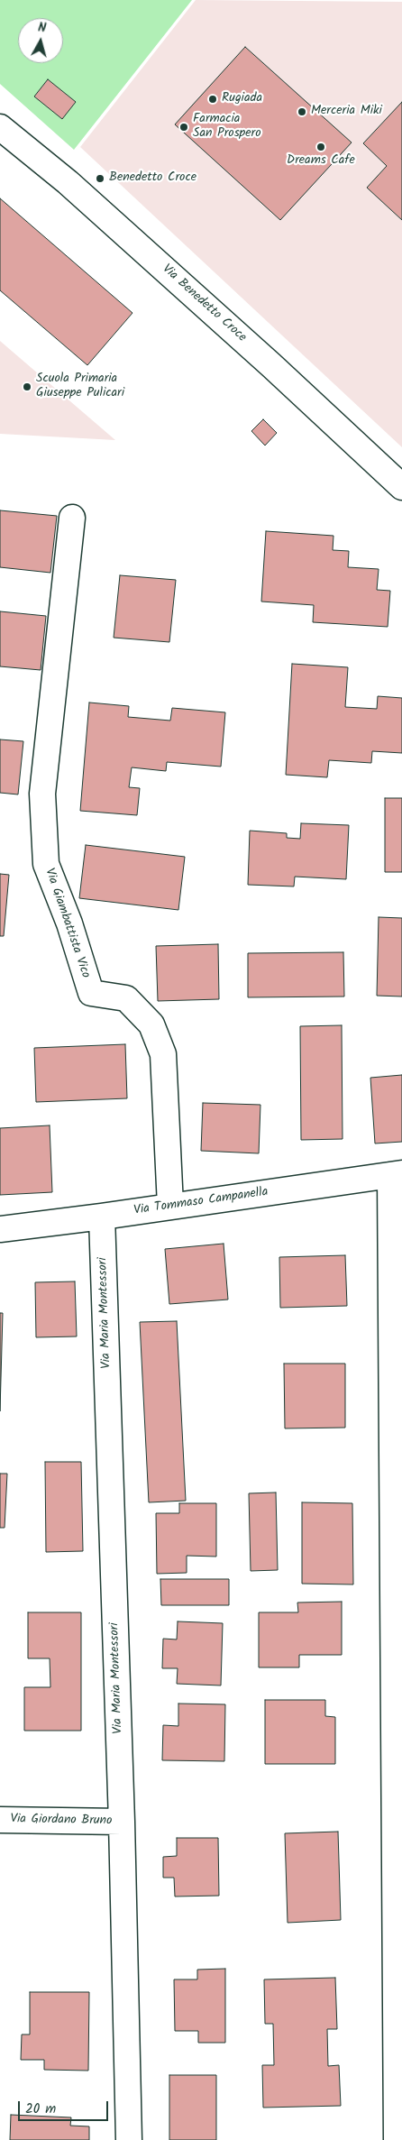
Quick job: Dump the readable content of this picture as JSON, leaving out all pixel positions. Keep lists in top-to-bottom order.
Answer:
{
  "streets": {
    "street": [
      "Via Benedetto Croce",
      "Via Giambattista Vico",
      "Via Tommaso Campanella",
      "Via Maria Montessori",
      "Via Giordano Bruno"
    ]
  },
  "crossings": [
    ["Via Giambattista Vico", "Via Tommaso Campanella"],
    ["Via Tommaso Campanella", "Via Maria Montessori"],
    ["Via Maria Montessori", "Via Giordano Bruno"]
  ],
  "places": [
    "Rugiada",
    "Merceria Miki",
    "Farmacia San Prospero",
    "Dreams Cafe",
    "Benedetto Croce",
    "Scuola Primaria Giuseppe Pulicari"
  ],
  "scale_bar": "20 m",
  "north": "top"
}
